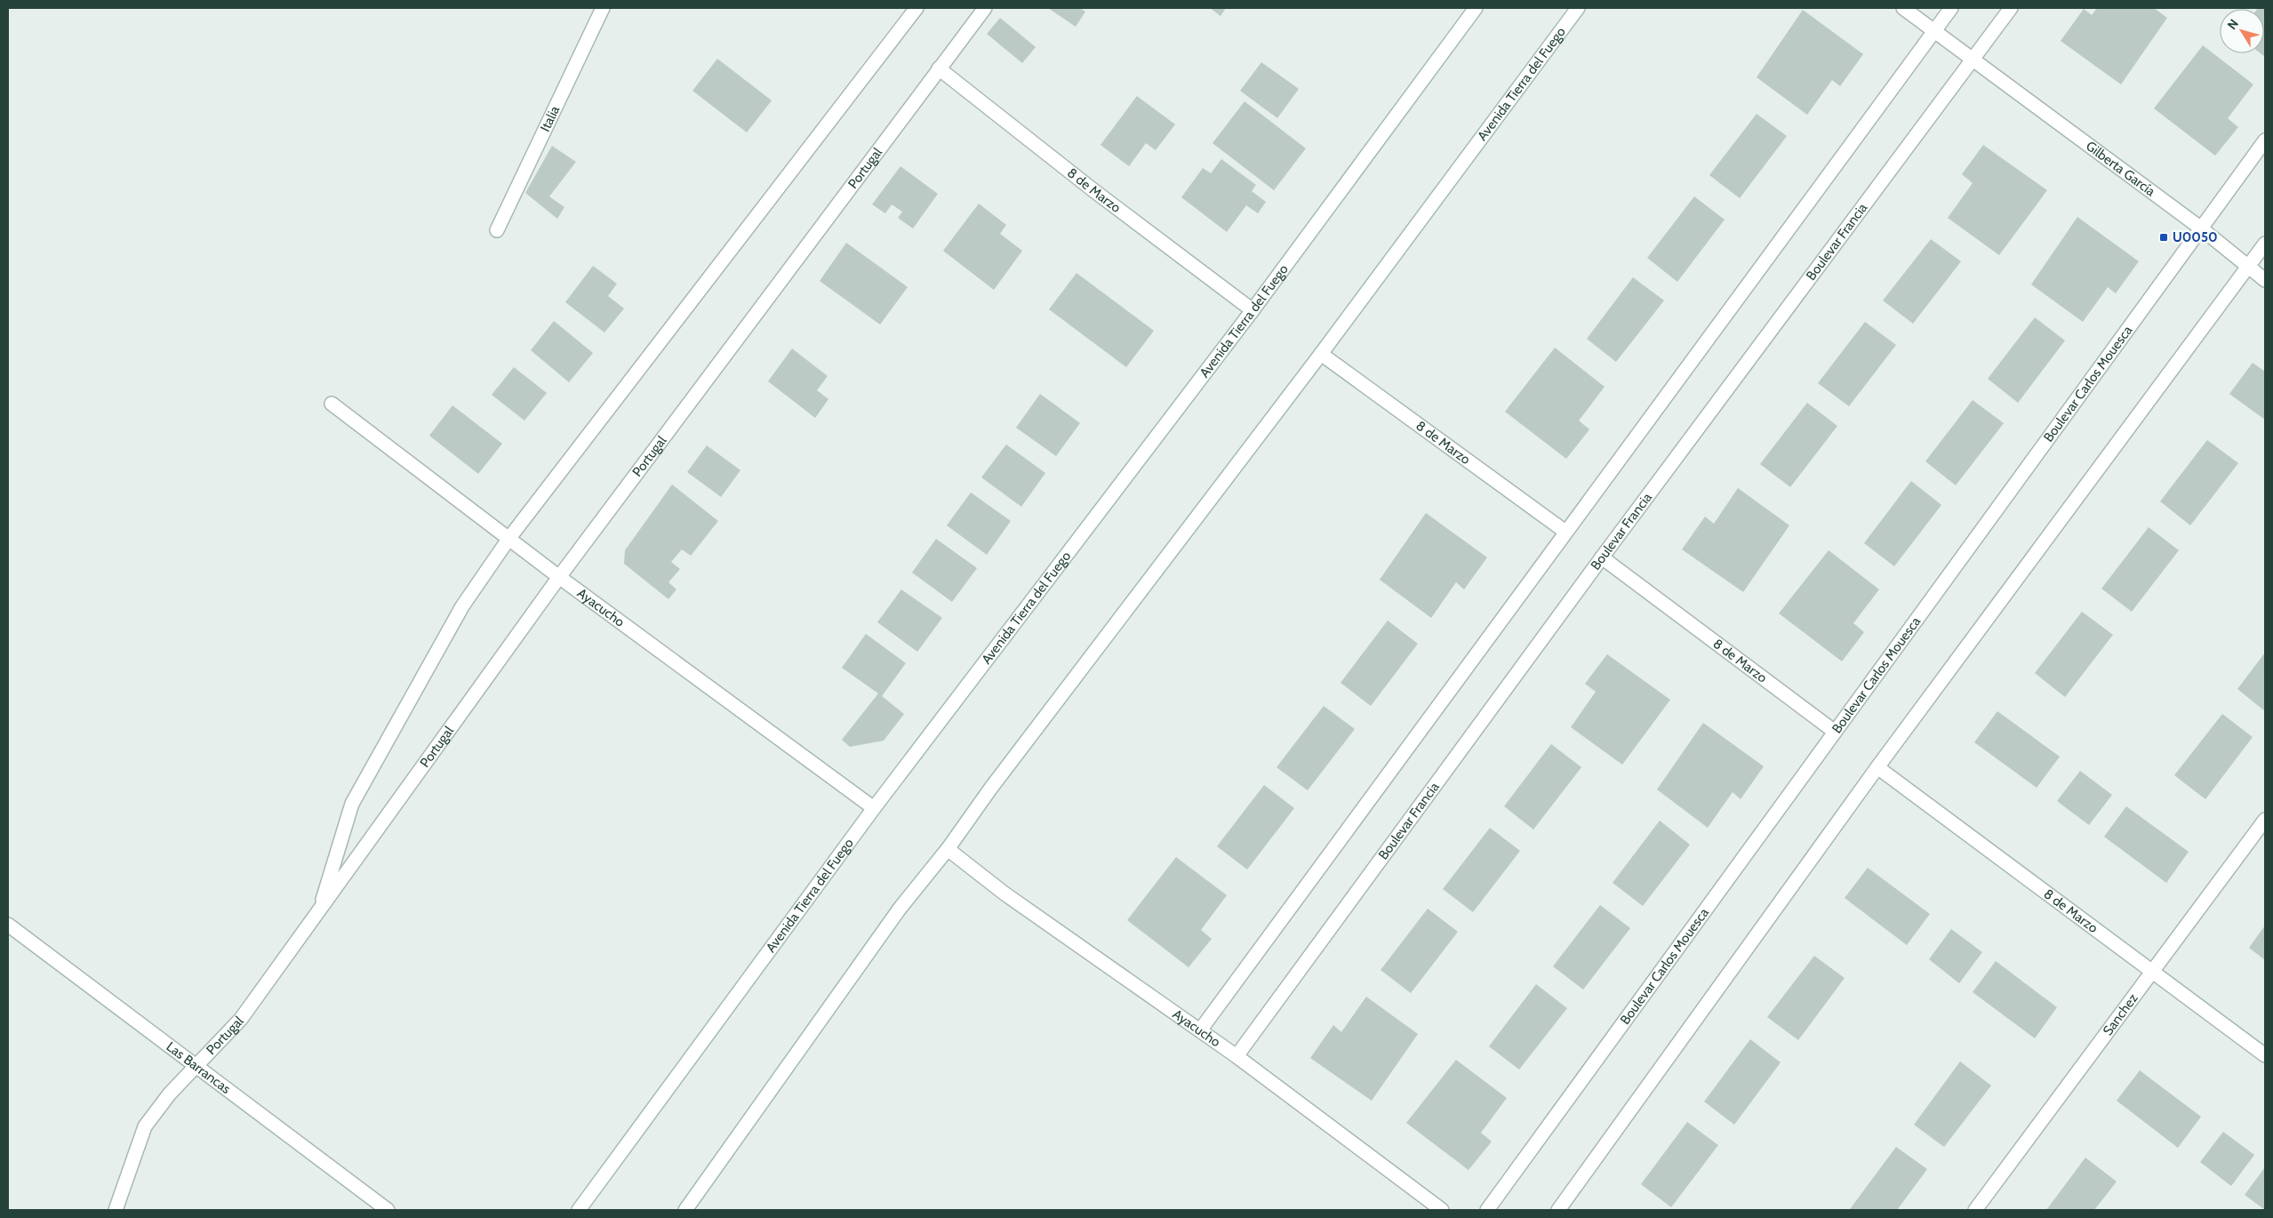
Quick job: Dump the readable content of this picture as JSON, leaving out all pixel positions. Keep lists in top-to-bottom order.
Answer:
{
  "streets": {
    "street": [
      "Avenida Tierra del Fuego",
      "Italia",
      "Portugal",
      "Gilberta García",
      "8 de Marzo",
      "Boulevar Francia",
      "Boulevar Carlos Mouesca",
      "Ayacucho",
      "Sanchez",
      "Las Barrancas"
    ]
  },
  "crossings": [
    ["Avenida Tierra del Fuego", "8 de Marzo"],
    ["Avenida Tierra del Fuego", "Ayacucho"],
    ["Portugal", "8 de Marzo"],
    ["Portugal", "Ayacucho"],
    ["Portugal", "Las Barrancas"],
    ["Gilberta García", "Boulevar Francia"],
    ["Gilberta García", "Boulevar Carlos Mouesca"],
    ["8 de Marzo", "Boulevar Francia"],
    ["8 de Marzo", "Boulevar Carlos Mouesca"],
    ["8 de Marzo", "Sanchez"],
    ["Boulevar Francia", "Ayacucho"]
  ],
  "places": {
    "transit": ["U0050"]
  },
  "north": "top left"
}
